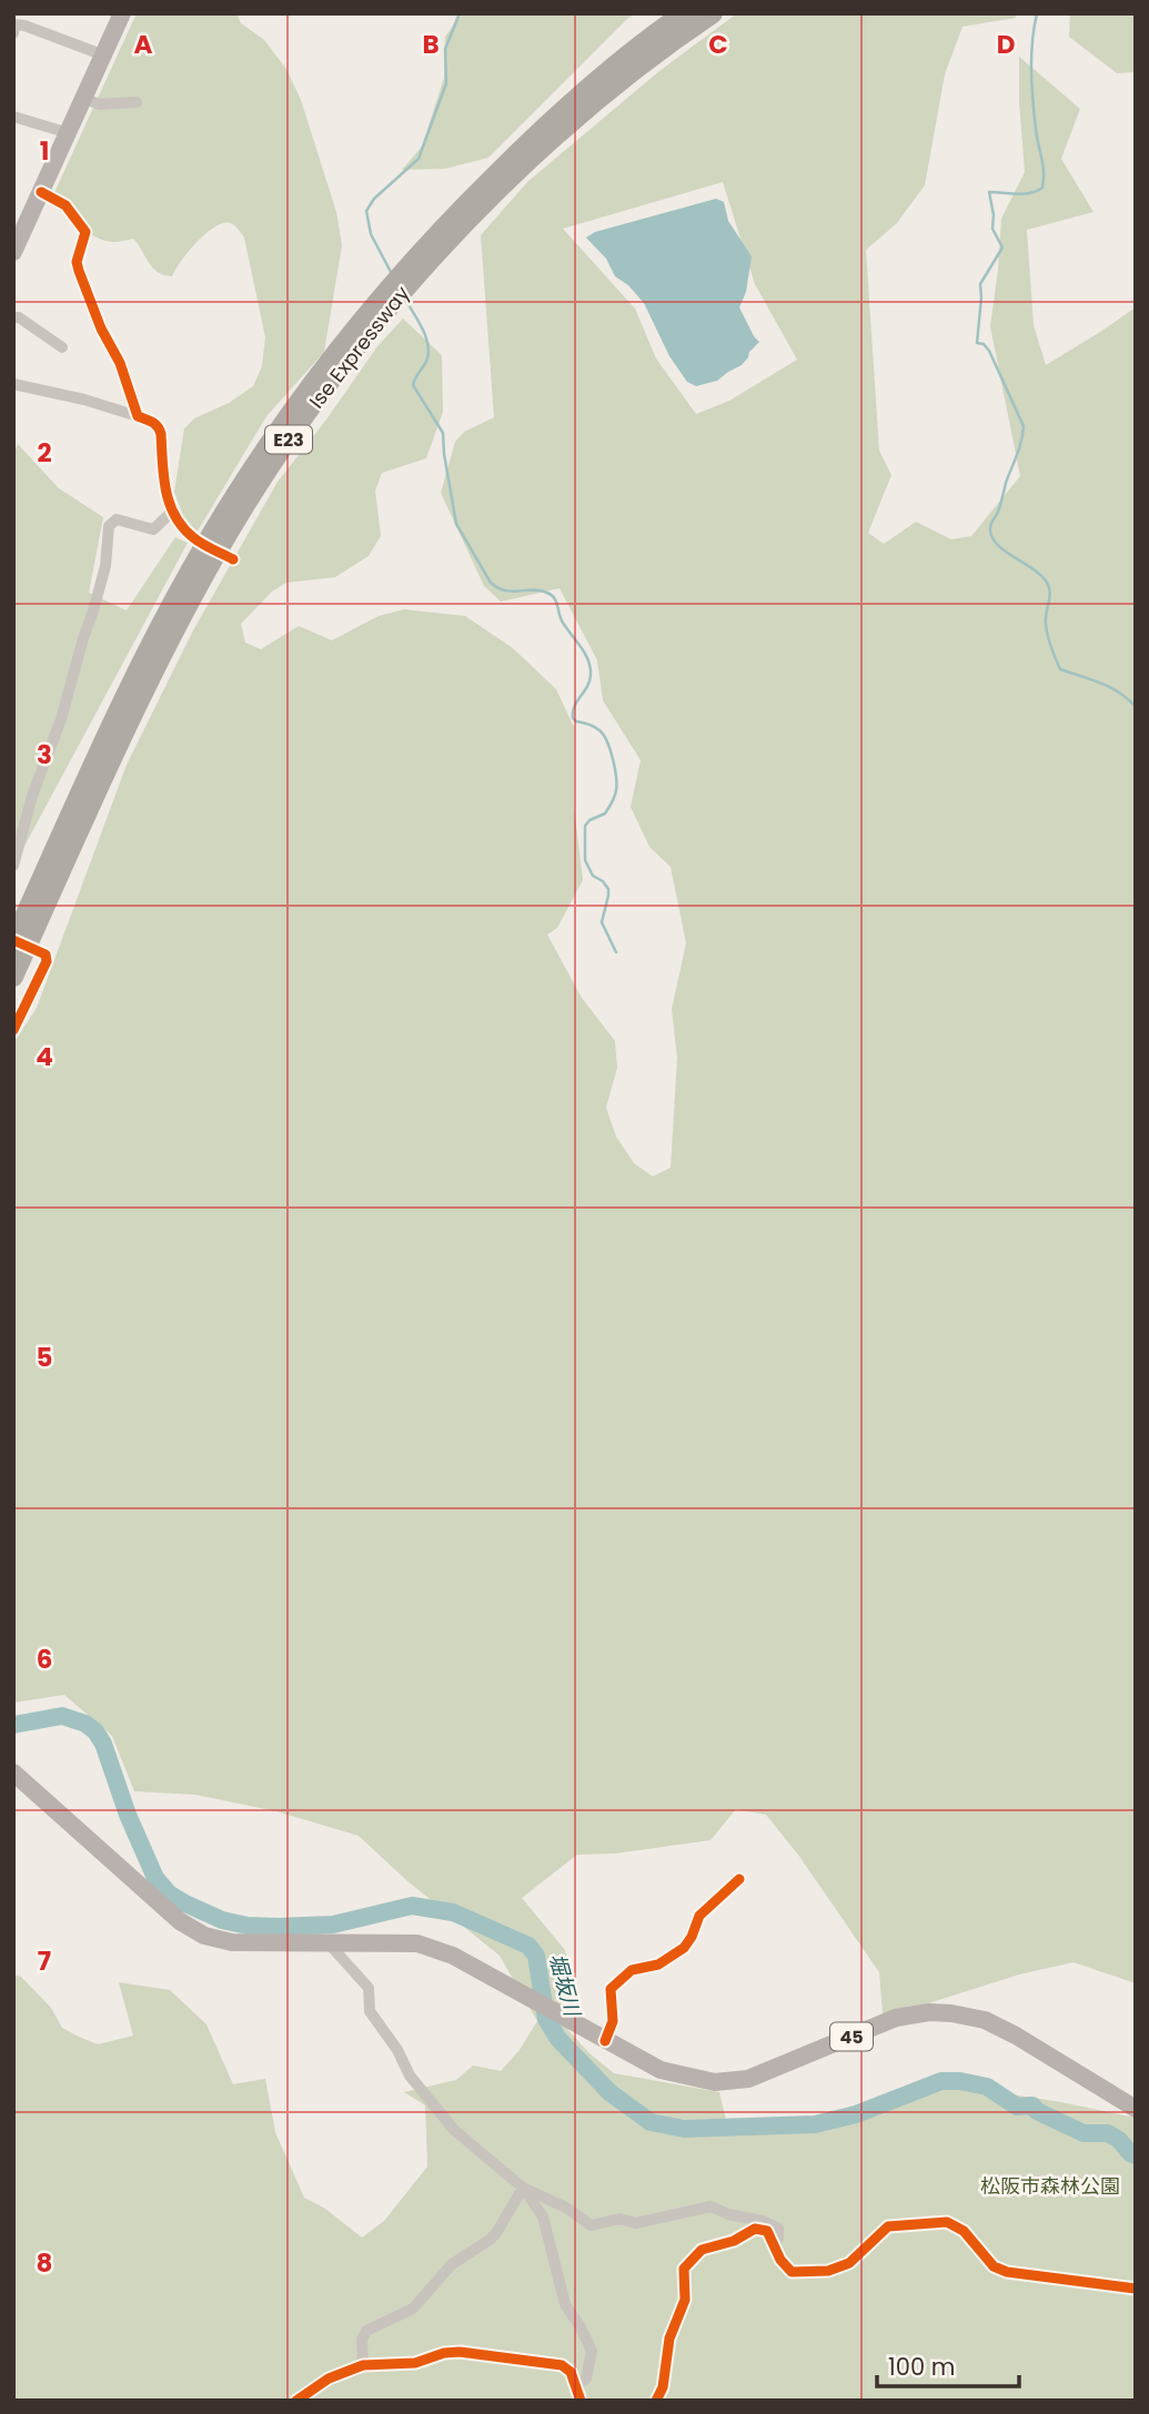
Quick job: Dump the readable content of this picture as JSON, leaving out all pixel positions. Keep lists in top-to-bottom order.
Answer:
{
  "streets": {
    "highway": ["Ise Expressway", "E23"],
    "main road": ["45"]
  },
  "water": ["堀坂川"],
  "parks": ["松阪市森林公園"],
  "scale_bar": "100 m",
  "grid": {
    "columns": [
      "A",
      "B",
      "C",
      "D"
    ],
    "rows": [
      "1",
      "2",
      "3",
      "4",
      "5",
      "6",
      "7",
      "8"
    ]
  }
}
